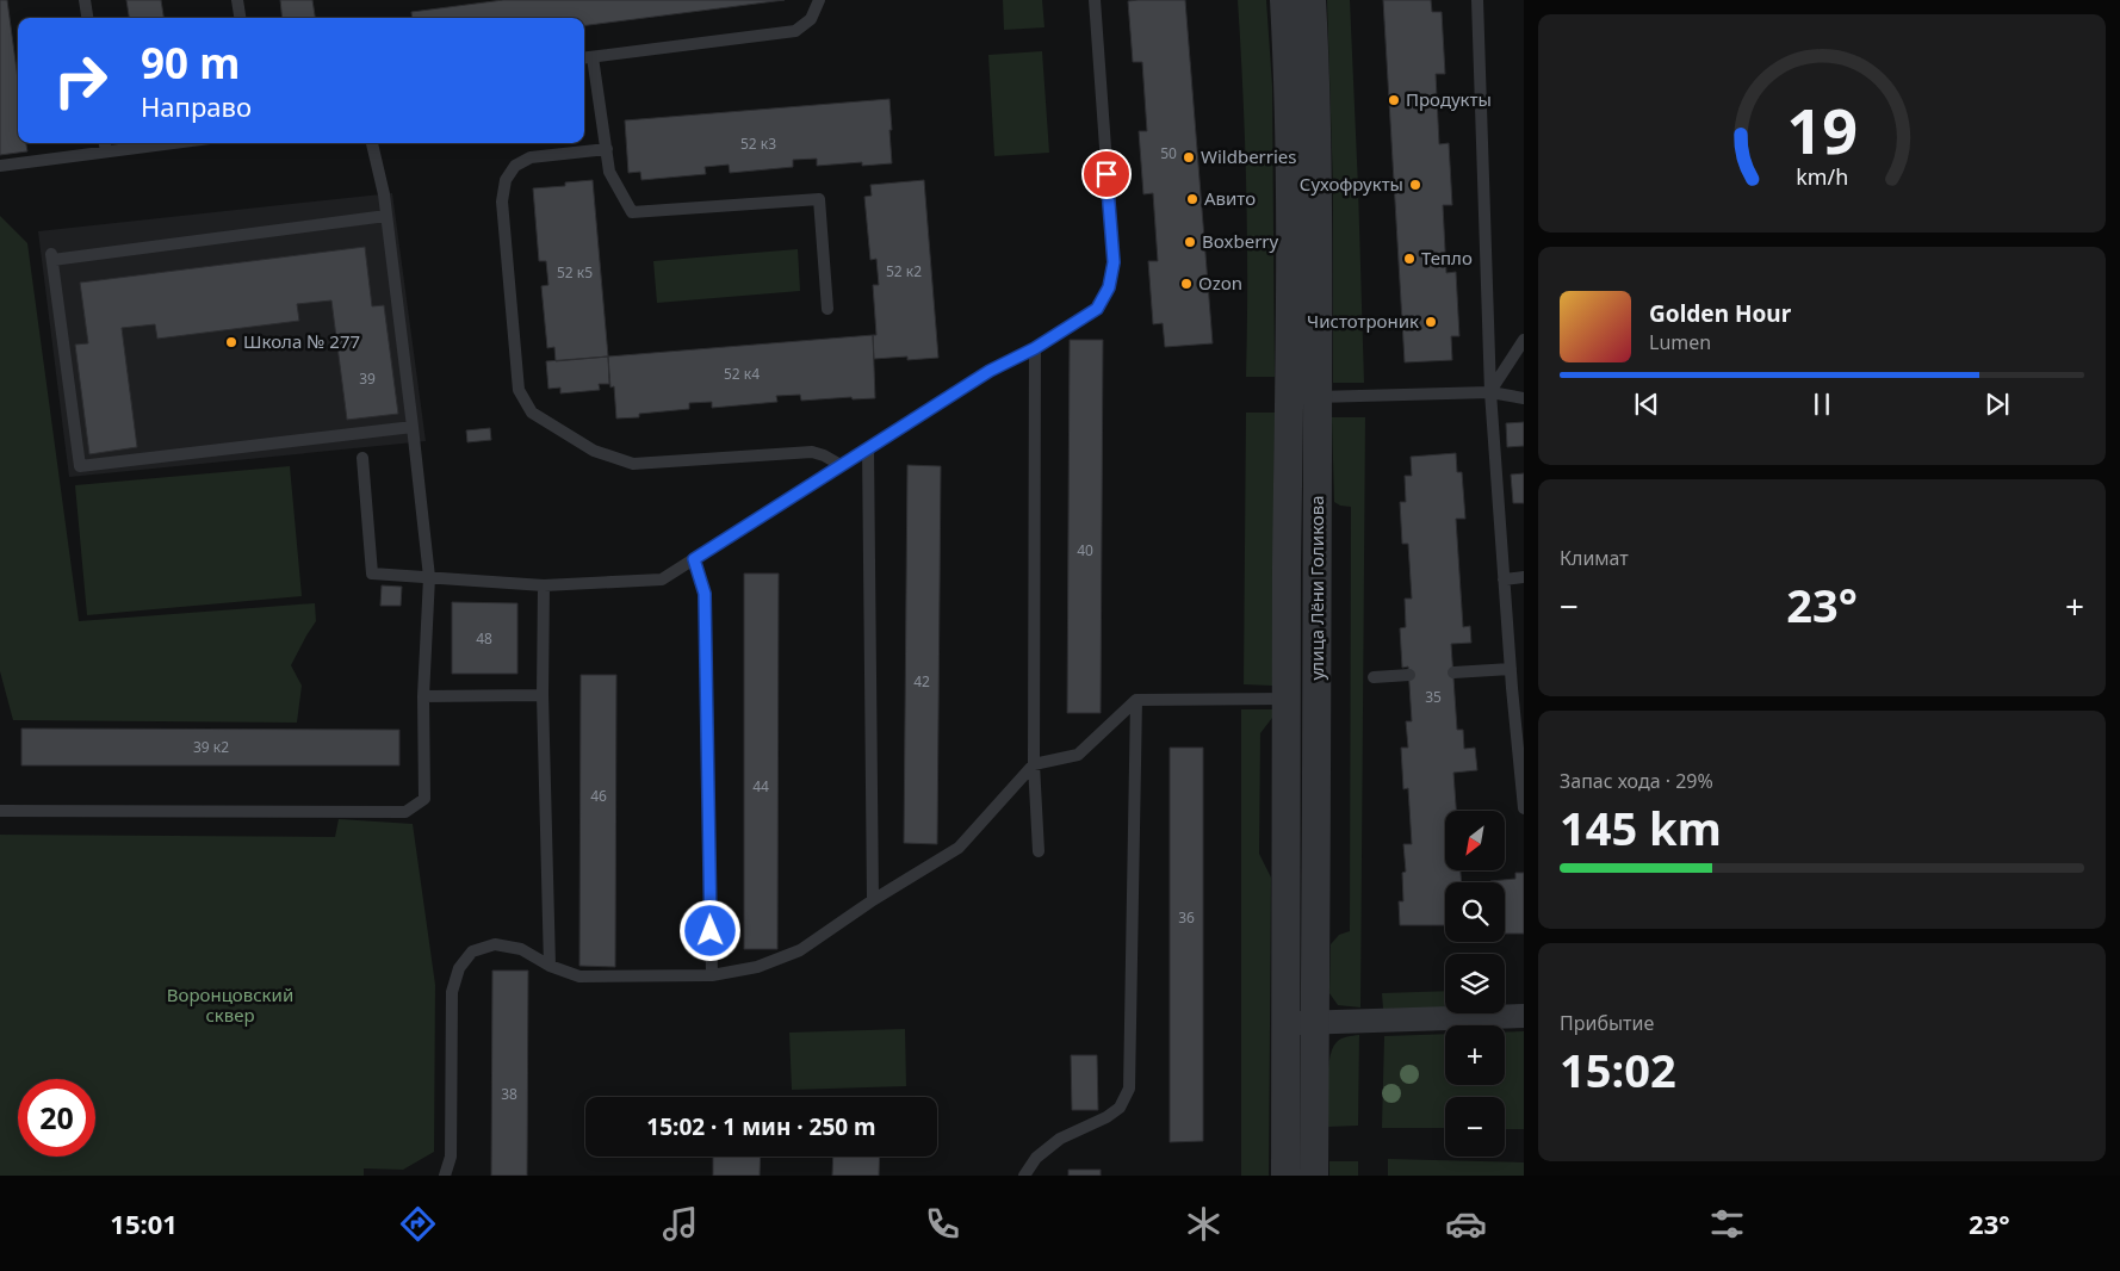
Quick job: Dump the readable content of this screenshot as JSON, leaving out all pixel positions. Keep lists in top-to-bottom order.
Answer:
{
  "streets": {
    "street": ["улица Лёни Голикова"]
  },
  "parks": ["Воронцовский сквер"],
  "places": [
    "Продукты",
    "Wildberries",
    "Сухофрукты",
    "Авито",
    "Boxberry",
    "Тепло",
    "Ozon",
    "Чистотроник",
    "Школа № 277"
  ],
  "house_numbers": [
    "52 к3",
    "50",
    "52 к2",
    "52 к5",
    "52 к4",
    "39",
    "40",
    "48",
    "42",
    "35",
    "39 к2",
    "44",
    "46",
    "36",
    "38"
  ],
  "north": "bottom left",
  "page": {
    "turn": ["90 m", "Направо"],
    "song": ["Golden Hour", "Lumen"],
    "tile": [
      "Климат",
      ["Запас хода · 29%", "145 km"],
      ["Прибытие", "15:02"]
    ],
    "heat": ["−", "23°", "+"],
    "map_buttons": ["+", "−"],
    "limit": "20",
    "trip": "15:02 · 1 мин · 250 m",
    "tabs": ["15:01", "23°"],
    "gauge": ["19", "km/h"]
  }
}
